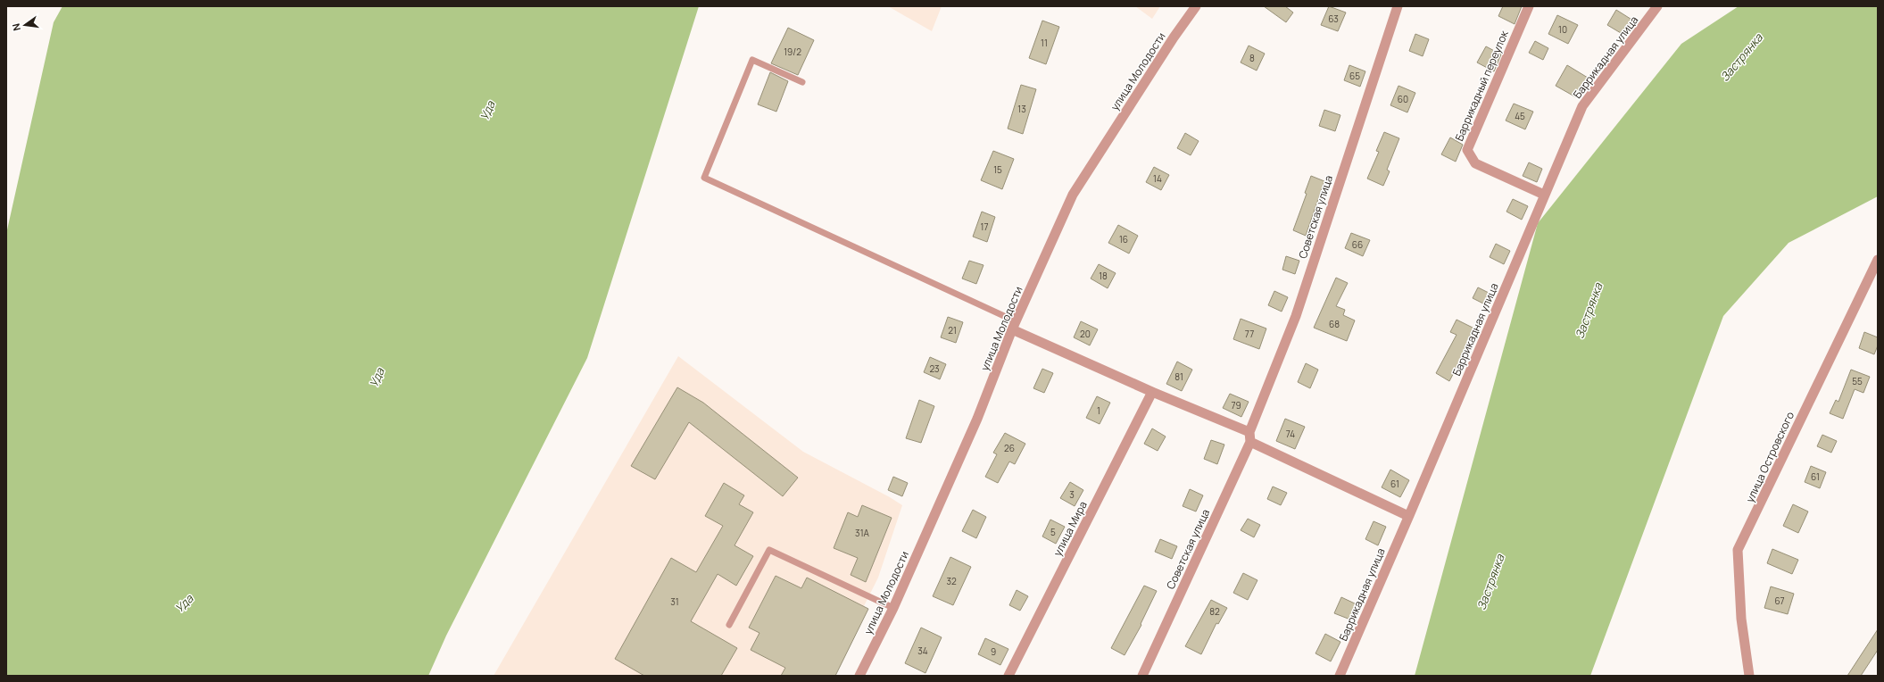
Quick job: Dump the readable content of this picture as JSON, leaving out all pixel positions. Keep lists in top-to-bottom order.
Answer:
{
  "streets": {
    "street": [
      "Баррикадная улица",
      "улица Молодости",
      "Баррикадный переулок",
      "Советская улица",
      "улица Островского",
      "улица Мира"
    ]
  },
  "crossings": [
    ["Баррикадная улица", "Баррикадный переулок"]
  ],
  "water": ["Застрянка", "Уда"],
  "house_numbers": [
    "63",
    "10",
    "11",
    "19/2",
    "8",
    "65",
    "60",
    "13",
    "45",
    "15",
    "14",
    "17",
    "16",
    "66",
    "18",
    "68",
    "21",
    "20",
    "77",
    "23",
    "81",
    "55",
    "79",
    "1",
    "74",
    "26",
    "61",
    "61",
    "3",
    "5",
    "31А",
    "32",
    "67",
    "31",
    "82",
    "34",
    "9"
  ],
  "north": "left"
}
